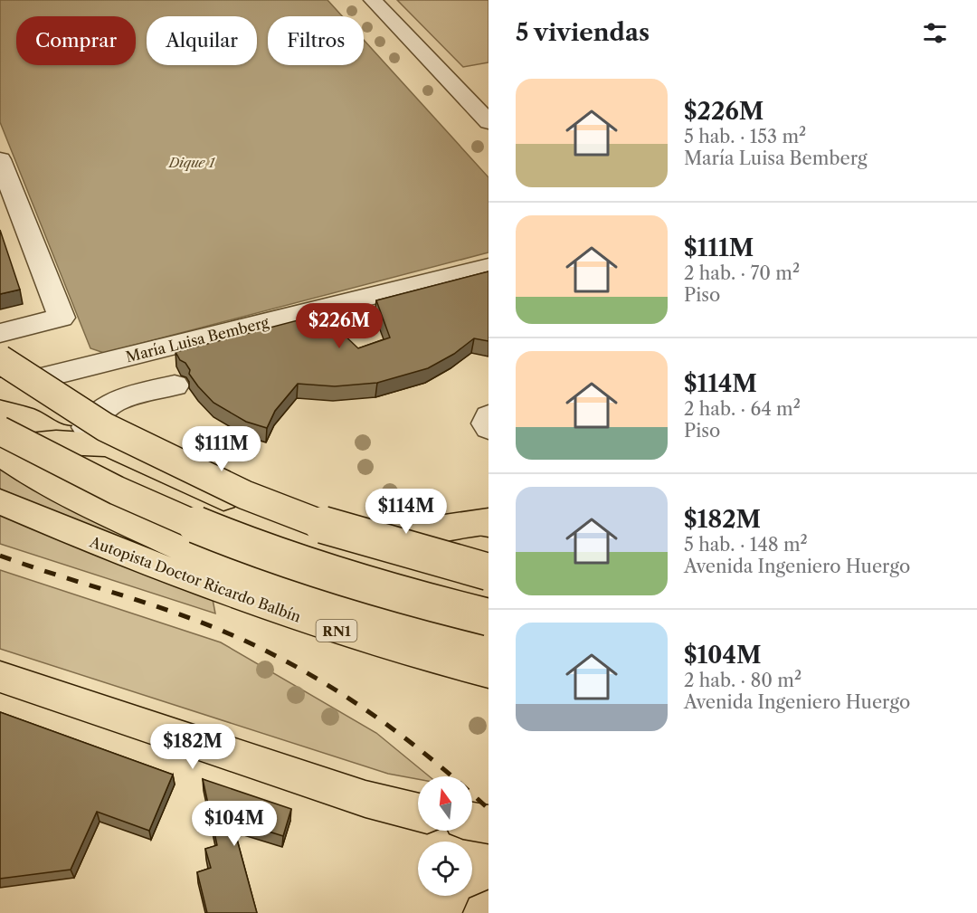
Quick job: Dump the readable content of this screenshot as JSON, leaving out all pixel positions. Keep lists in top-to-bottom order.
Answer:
{
  "streets": {
    "main road": ["Autopista Doctor Ricardo Balbín", "RN1"],
    "street": ["María Luisa Bemberg"]
  },
  "water": ["Dique 1"],
  "north": "top",
  "page": {
    "heading": "5 viviendas",
    "chip": ["Comprar", "Alquilar", "Filtros"],
    "list": [
      {
        "name": "$226M",
        "note": "5 hab. · 153 m² · María Luisa Bemberg"
      },
      {
        "name": "$111M",
        "note": "2 hab. · 70 m² · Piso"
      },
      {
        "name": "$114M",
        "note": "2 hab. · 64 m² · Piso"
      },
      {
        "name": "$182M",
        "note": "5 hab. · 148 m² · Avenida Ingeniero Huergo"
      },
      {
        "name": "$104M",
        "note": "2 hab. · 80 m² · Avenida Ingeniero Huergo"
      }
    ],
    "price": [
      "$226M",
      "$111M",
      "$114M",
      "$182M",
      "$104M"
    ]
  }
}
